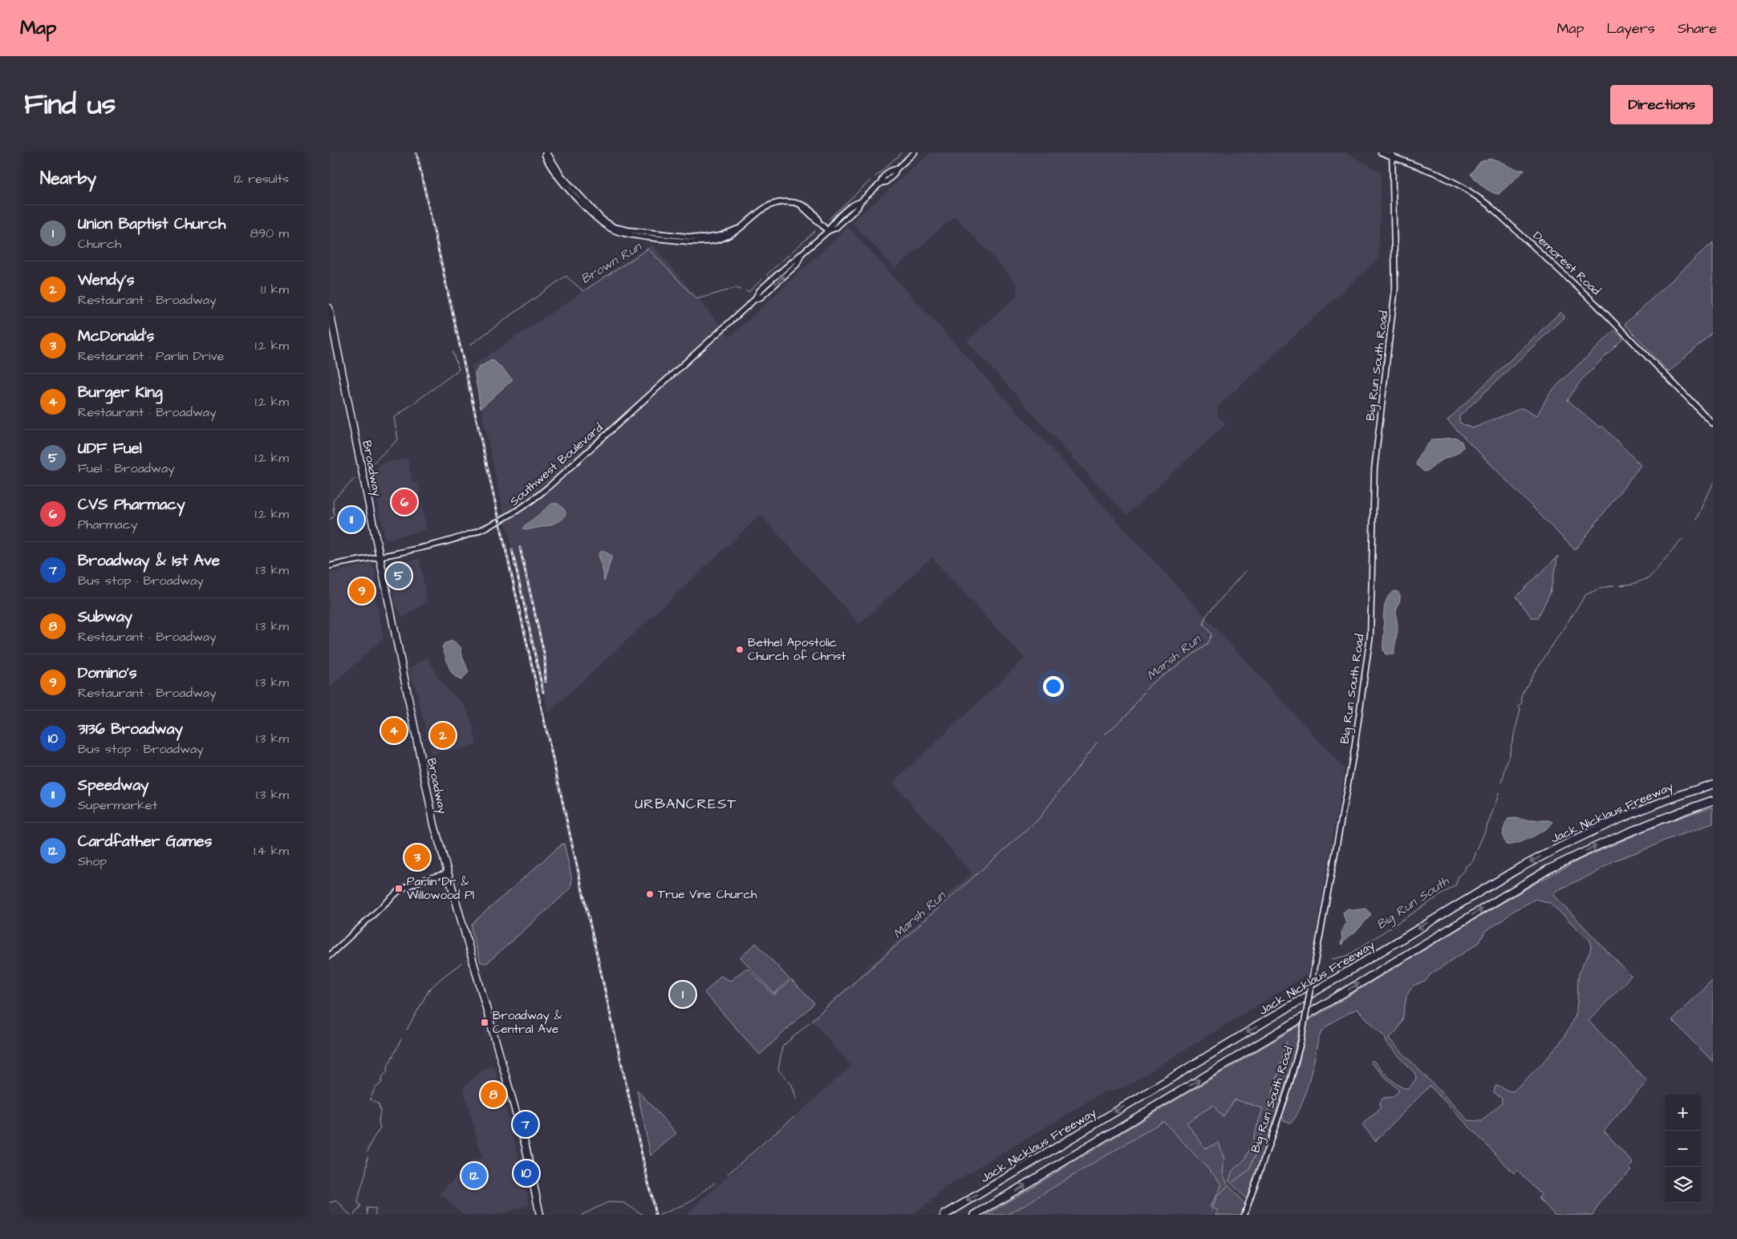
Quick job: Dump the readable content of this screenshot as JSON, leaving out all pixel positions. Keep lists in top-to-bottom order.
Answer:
{
  "streets": {
    "highway": ["Jack Nicklaus Freeway"],
    "main road": ["Broadway"],
    "street": ["Demorest Road", "Big Run South Road", "Southwest Boulevard"]
  },
  "crossings": [
    ["Demorest Road", "Big Run South Road"],
    ["Southwest Boulevard", "Broadway"]
  ],
  "districts": ["URBANCREST"],
  "water": ["Brown Run", "Marsh Run", "Big Run South"],
  "places": {
    "other": ["Bethel Apostolic Church of Christ", "True Vine Church"],
    "transit": ["Parlin Dr & Willowood Pl", "Broadway & Central Ave"]
  },
  "page": {
    "header": "Map",
    "nav": ["Map", "Layers", "Share"],
    "title": "Find us",
    "buttons": "Directions",
    "heading": ["Nearby", "12 results"],
    "list": [
      {
        "mark": "1",
        "name": "Union Baptist Church",
        "note": "Church",
        "value": "890 m"
      },
      {
        "mark": "2",
        "name": "Wendy's",
        "note": "Restaurant · Broadway",
        "value": "1.1 km"
      },
      {
        "mark": "3",
        "name": "McDonald's",
        "note": "Restaurant · Parlin Drive",
        "value": "1.2 km"
      },
      {
        "mark": "4",
        "name": "Burger King",
        "note": "Restaurant · Broadway",
        "value": "1.2 km"
      },
      {
        "mark": "5",
        "name": "UDF Fuel",
        "note": "Fuel · Broadway",
        "value": "1.2 km"
      },
      {
        "mark": "6",
        "name": "CVS Pharmacy",
        "note": "Pharmacy",
        "value": "1.2 km"
      },
      {
        "mark": "7",
        "name": "Broadway & 1st Ave",
        "note": "Bus stop · Broadway",
        "value": "1.3 km"
      },
      {
        "mark": "8",
        "name": "Subway",
        "note": "Restaurant · Broadway",
        "value": "1.3 km"
      },
      {
        "mark": "9",
        "name": "Domino's",
        "note": "Restaurant · Broadway",
        "value": "1.3 km"
      },
      {
        "mark": "10",
        "name": "3136 Broadway",
        "note": "Bus stop · Broadway",
        "value": "1.3 km"
      },
      {
        "mark": "11",
        "name": "Speedway",
        "note": "Supermarket",
        "value": "1.3 km"
      },
      {
        "mark": "12",
        "name": "Cardfather Games",
        "note": "Shop",
        "value": "1.4 km"
      }
    ],
    "pins": [
      "6",
      "11",
      "5",
      "9",
      "4",
      "2",
      "3",
      "1",
      "8",
      "7",
      "10",
      "12"
    ],
    "map_buttons": ["+", "−"]
  }
}
